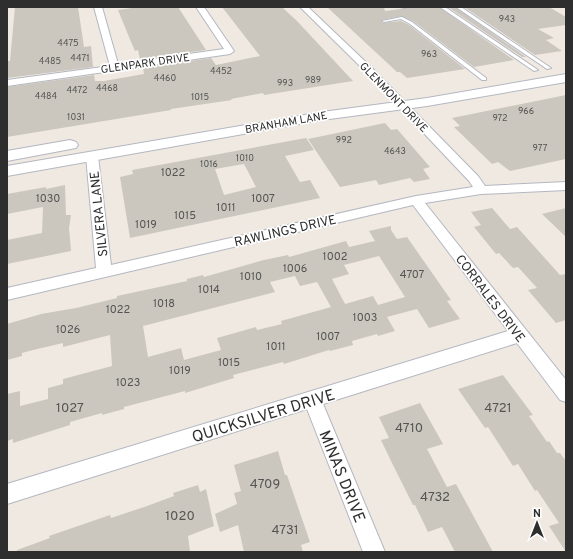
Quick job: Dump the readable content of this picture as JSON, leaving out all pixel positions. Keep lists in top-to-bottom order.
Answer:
{
  "streets": {
    "main road": ["BRANHAM LANE"],
    "street": [
      "GLENPARK DRIVE",
      "GLENMONT DRIVE",
      "SILVERA LANE",
      "RAWLINGS DRIVE",
      "CORRALES DRIVE",
      "QUICKSILVER DRIVE",
      "MINAS DRIVE"
    ]
  },
  "crossings": [
    ["GLENMONT DRIVE", "BRANHAM LANE"],
    ["GLENMONT DRIVE", "RAWLINGS DRIVE"],
    ["BRANHAM LANE", "SILVERA LANE"],
    ["SILVERA LANE", "RAWLINGS DRIVE"],
    ["RAWLINGS DRIVE", "CORRALES DRIVE"],
    ["CORRALES DRIVE", "QUICKSILVER DRIVE"],
    ["QUICKSILVER DRIVE", "MINAS DRIVE"]
  ],
  "house_numbers": [
    "943",
    "4475",
    "963",
    "4471",
    "4485",
    "4452",
    "4460",
    "989",
    "993",
    "4468",
    "4472",
    "4484",
    "1015",
    "966",
    "1031",
    "972",
    "992",
    "977",
    "4643",
    "1010",
    "1016",
    "1022",
    "1030",
    "1007",
    "1011",
    "1015",
    "1019",
    "1002",
    "1006",
    "4707",
    "1010",
    "1014",
    "1018",
    "1022",
    "1003",
    "1026",
    "1007",
    "1011",
    "1015",
    "1019",
    "1023",
    "1027",
    "4721",
    "4710",
    "4709",
    "4732",
    "1020",
    "4731"
  ],
  "north": "top"
}
